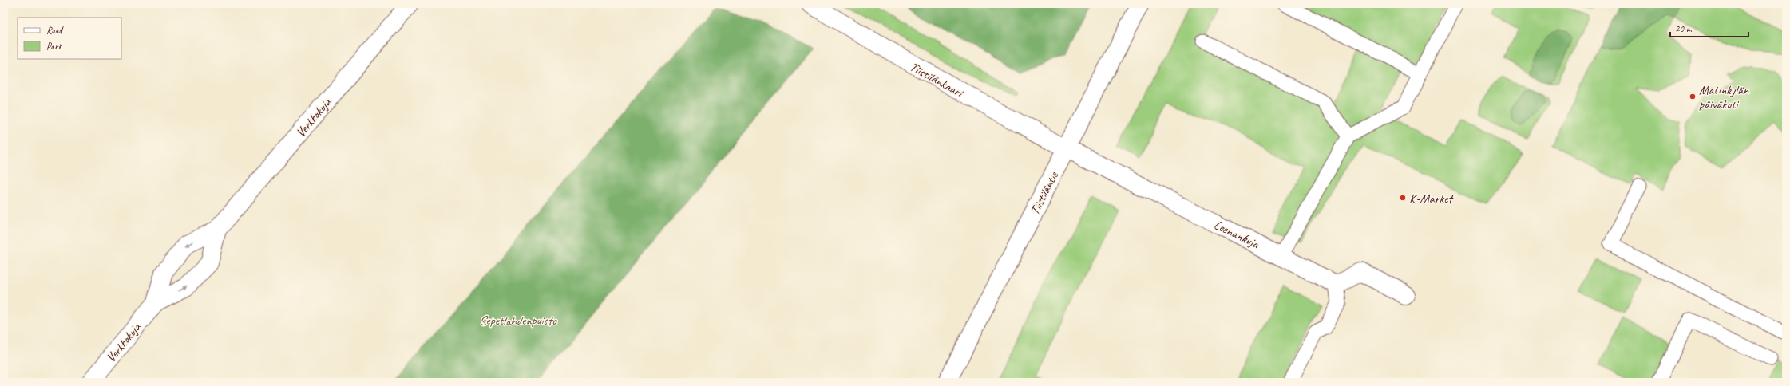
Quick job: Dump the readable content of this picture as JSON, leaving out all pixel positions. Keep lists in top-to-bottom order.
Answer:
{
  "streets": {
    "street": [
      "Tiistilänkaari",
      "Verkkokuja",
      "Tiistiläntie",
      "Leenankuja"
    ]
  },
  "crossings": [
    ["Tiistilänkaari", "Tiistiläntie"],
    ["Tiistilänkaari", "Leenankuja"],
    ["Tiistiläntie", "Leenankuja"]
  ],
  "parks": ["Sepetlahdenpuisto"],
  "places": ["Matinkylän päiväkoti", "K-Market"],
  "legend": ["Road", "Park"],
  "scale_bar": "20 m"
}
